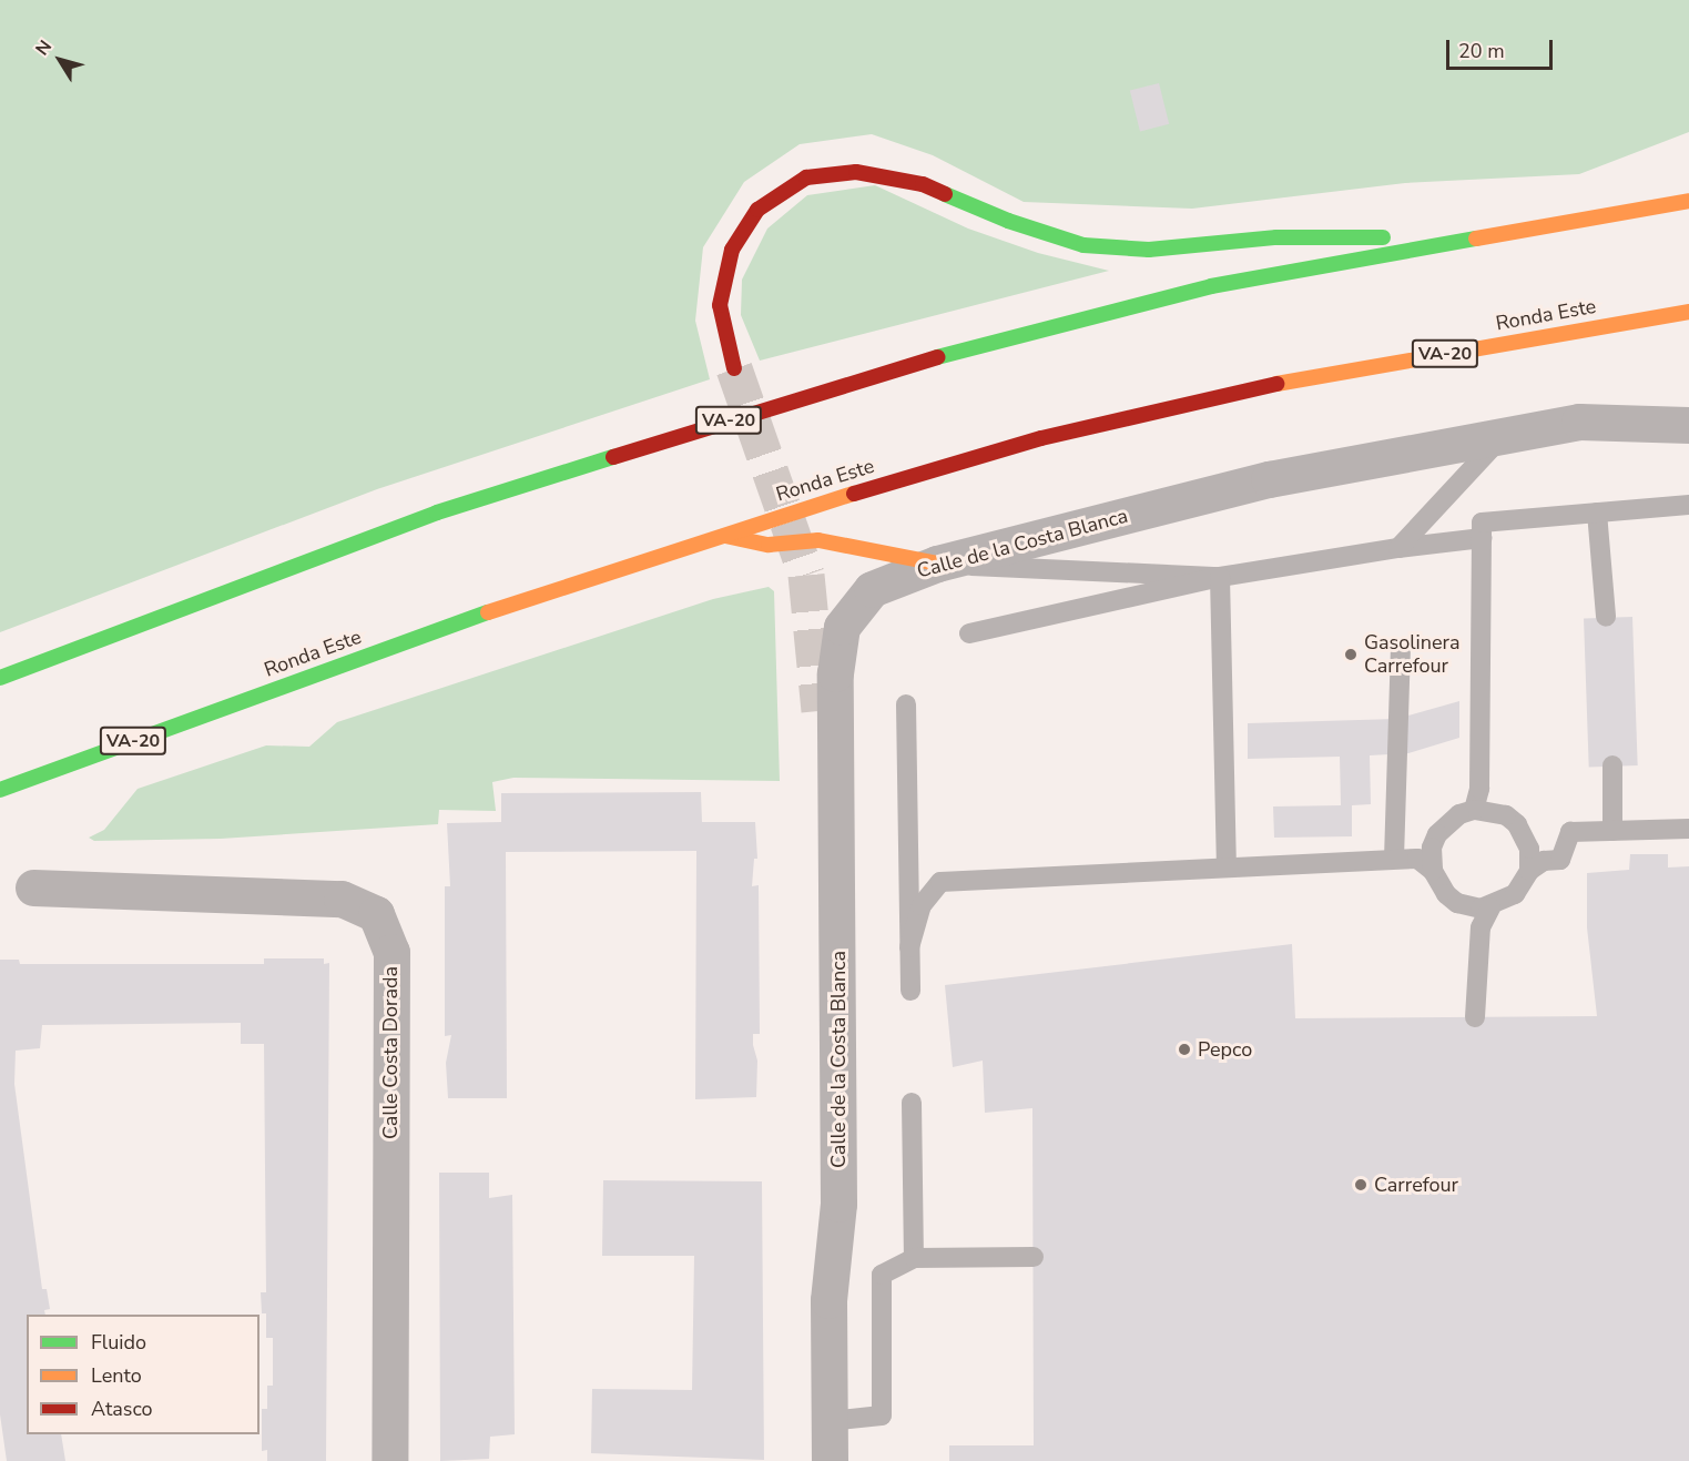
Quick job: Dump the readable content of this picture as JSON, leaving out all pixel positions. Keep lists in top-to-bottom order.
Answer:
{
  "streets": {
    "highway": ["Ronda Este", "VA-20"],
    "street": ["Calle de la Costa Blanca", "Calle Costa Dorada"]
  },
  "places": ["Gasolinera Carrefour", "Pepco", "Carrefour"],
  "legend": ["Fluido", "Lento", "Atasco"],
  "scale_bar": "20 m",
  "north": "top left"
}
